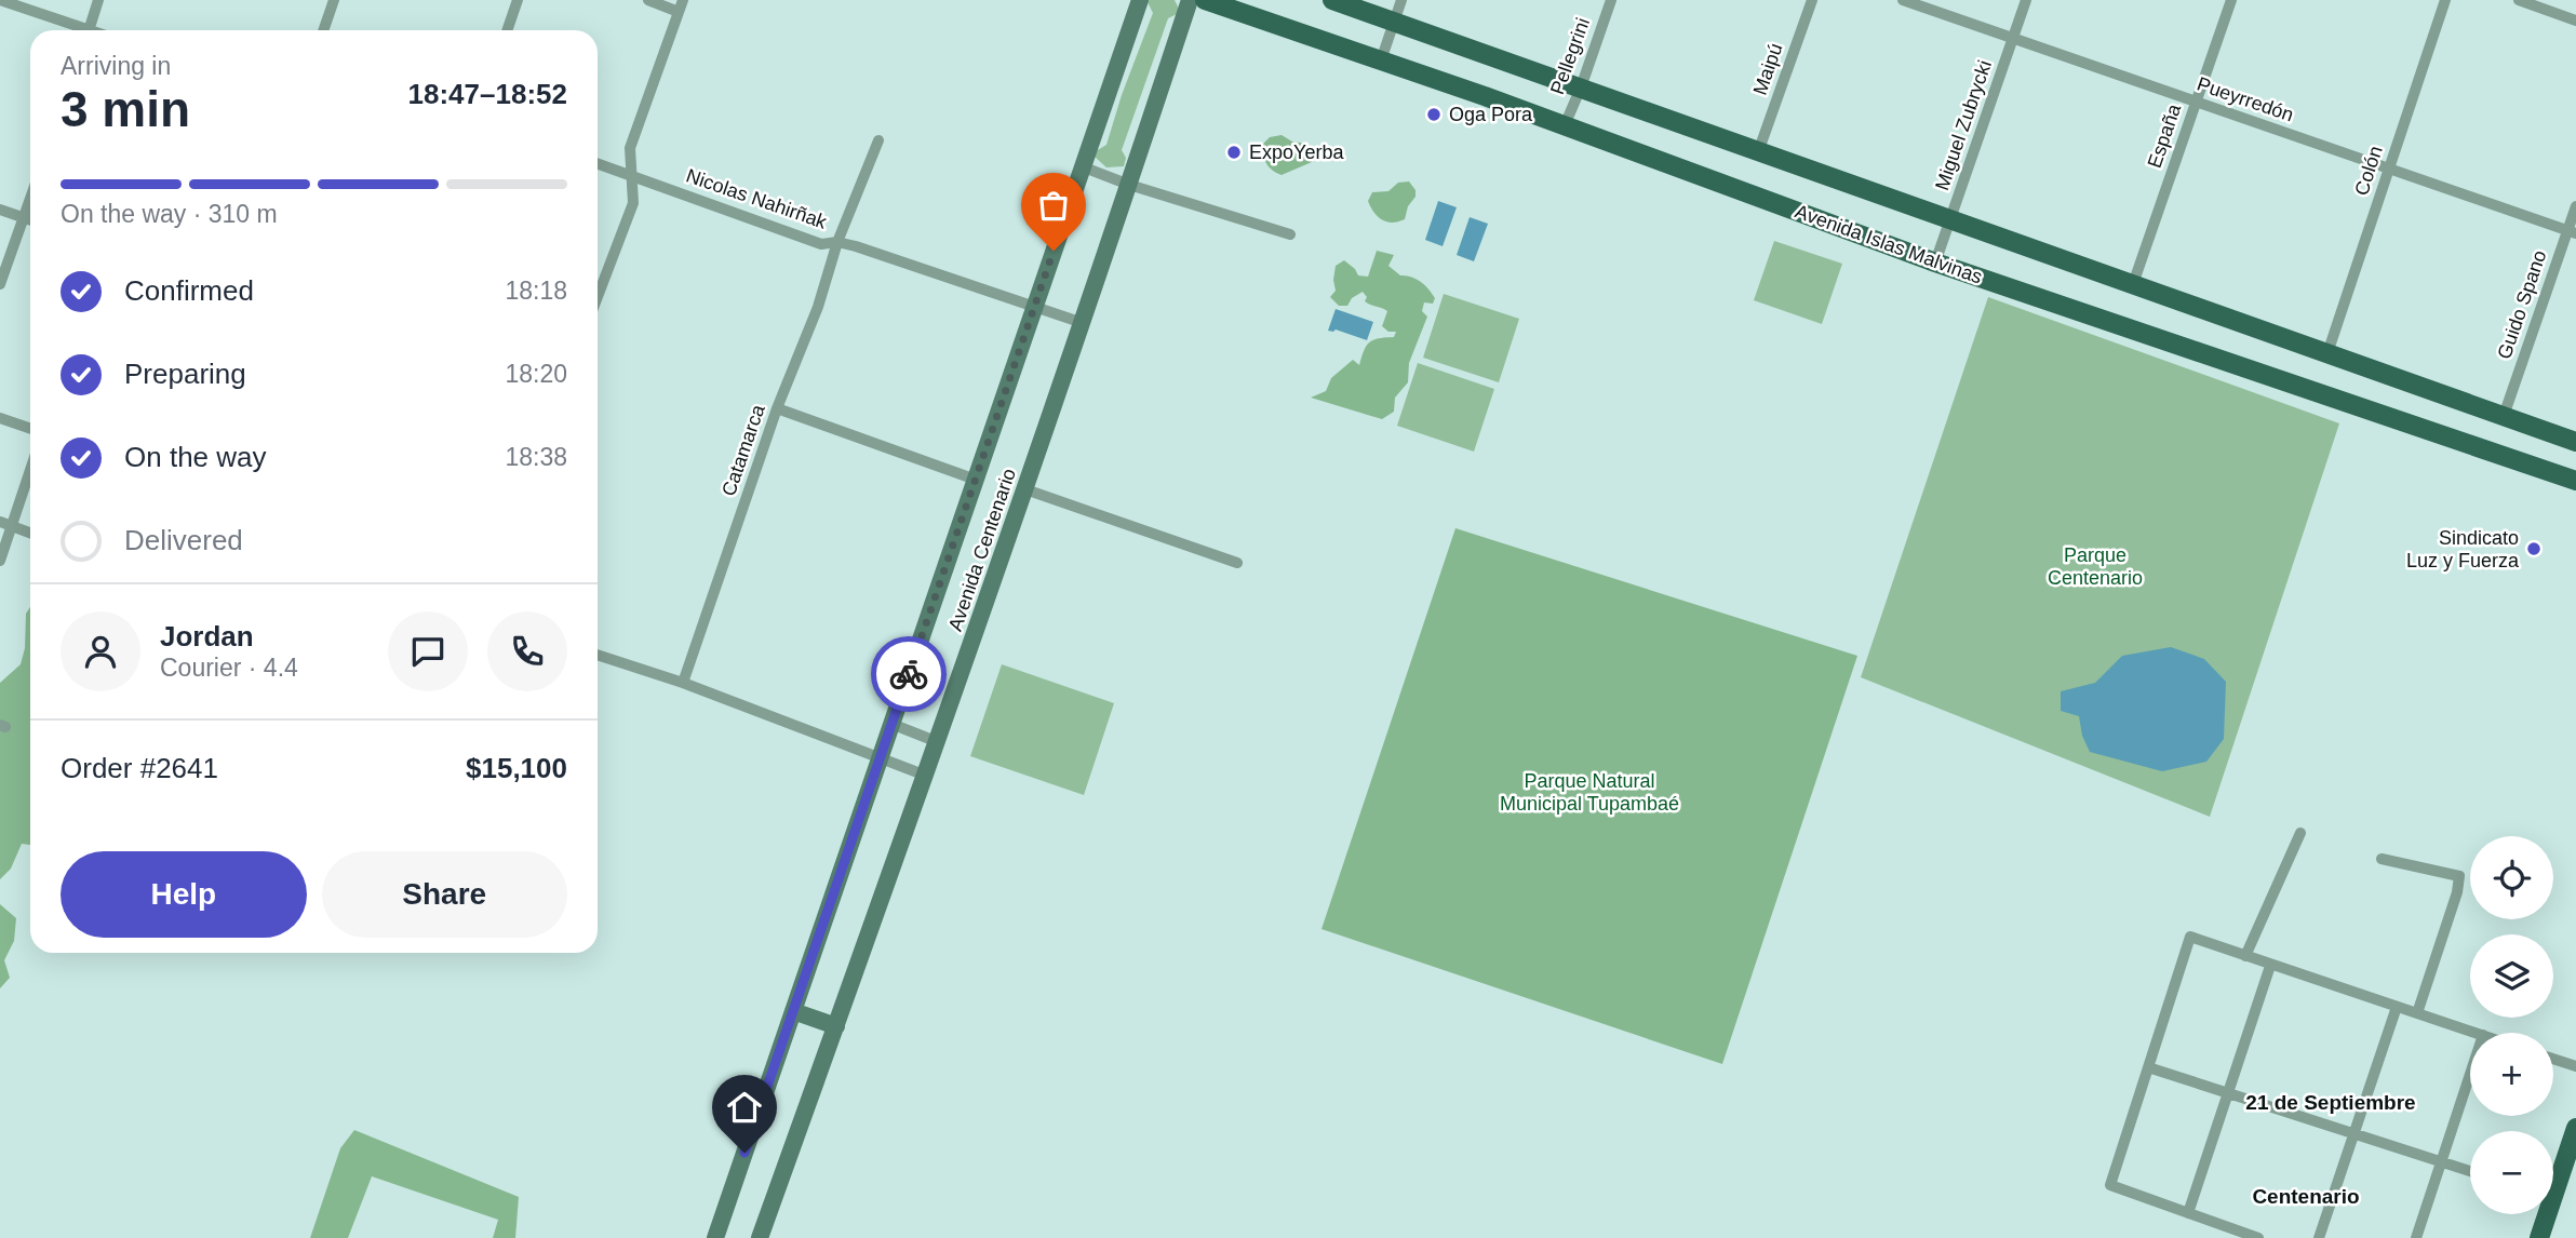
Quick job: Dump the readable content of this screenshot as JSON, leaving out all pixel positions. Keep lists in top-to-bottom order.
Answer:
{
  "streets": {
    "main road": ["Avenida Islas Malvinas", "Avenida Centenario"],
    "street": [
      "Pellegrini",
      "Maipú",
      "Pueyrredón",
      "Miguel Zubrycki",
      "España",
      "Colón",
      "Nicolas Nahirñak",
      "Guido Spano",
      "Catamarca"
    ]
  },
  "crossings": [
    ["Pellegrini", "Avenida Islas Malvinas"],
    ["Pueyrredón", "Miguel Zubrycki"],
    ["Pueyrredón", "España"],
    ["Pueyrredón", "Colón"],
    ["Pueyrredón", "Guido Spano"],
    ["Miguel Zubrycki", "Avenida Islas Malvinas"],
    ["Nicolas Nahirñak", "Catamarca"],
    ["Nicolas Nahirñak", "Avenida Centenario"]
  ],
  "districts": ["21 de Septiembre", "Centenario"],
  "parks": ["Parque Centenario", "Parque Natural Municipal Tupambaé"],
  "places": ["Oga Pora", "ExpoYerba", "Sindicato Luz y Fuerza"],
  "page": {
    "heading": ["3 min", "Arriving in", "18:47–18:52"],
    "panel": [
      "Jordan",
      "Courier · 4.4",
      "Order #2641",
      "$15,100"
    ],
    "bar": "On the way · 310 m",
    "list": [
      ["Confirmed", "18:18"],
      ["Preparing", "18:20"],
      ["On the way", "18:38"],
      "Delivered"
    ],
    "map_buttons": ["+", "−"],
    "buttons": ["Help", "Share"]
  }
}
